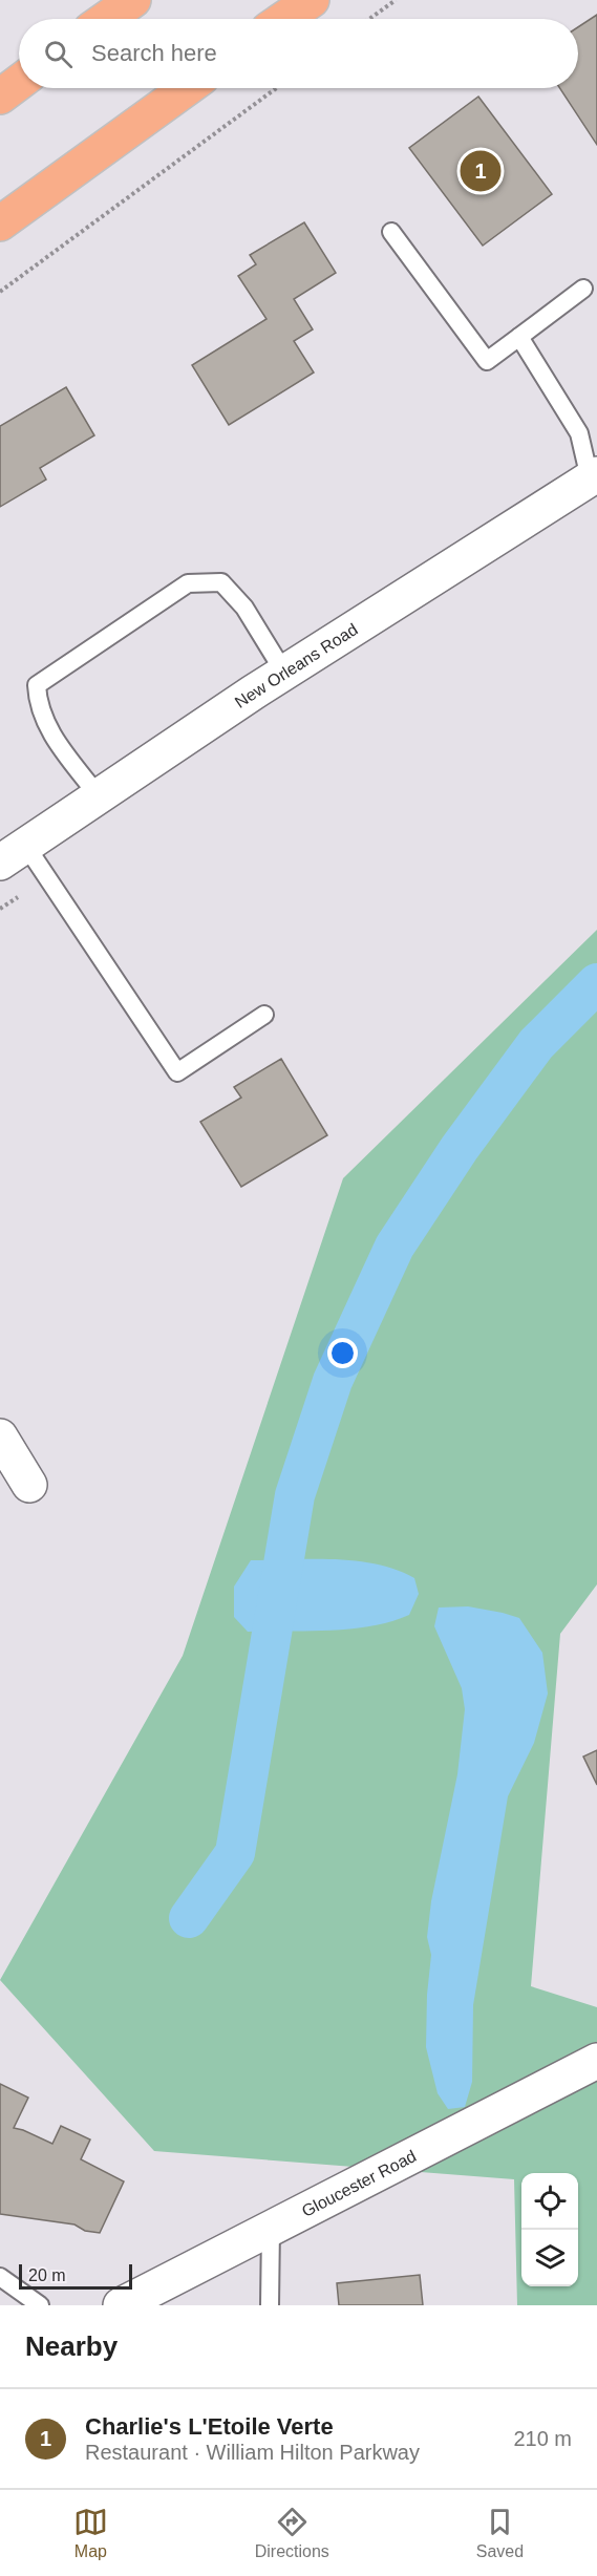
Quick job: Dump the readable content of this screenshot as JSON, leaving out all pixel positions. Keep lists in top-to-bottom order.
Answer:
{
  "streets": {
    "street": ["New Orleans Road", "Gloucester Road"]
  },
  "scale_bar": "20 m",
  "page": {
    "search": "Search here",
    "pins": "1",
    "scale": "20 m",
    "heading": "Nearby",
    "list": [
      {
        "mark": "1",
        "name": "Charlie's L'Etoile Verte",
        "note": "Restaurant · William Hilton Parkway",
        "value": "210 m"
      }
    ],
    "nav": ["Map", "Directions", "Saved"]
  }
}
